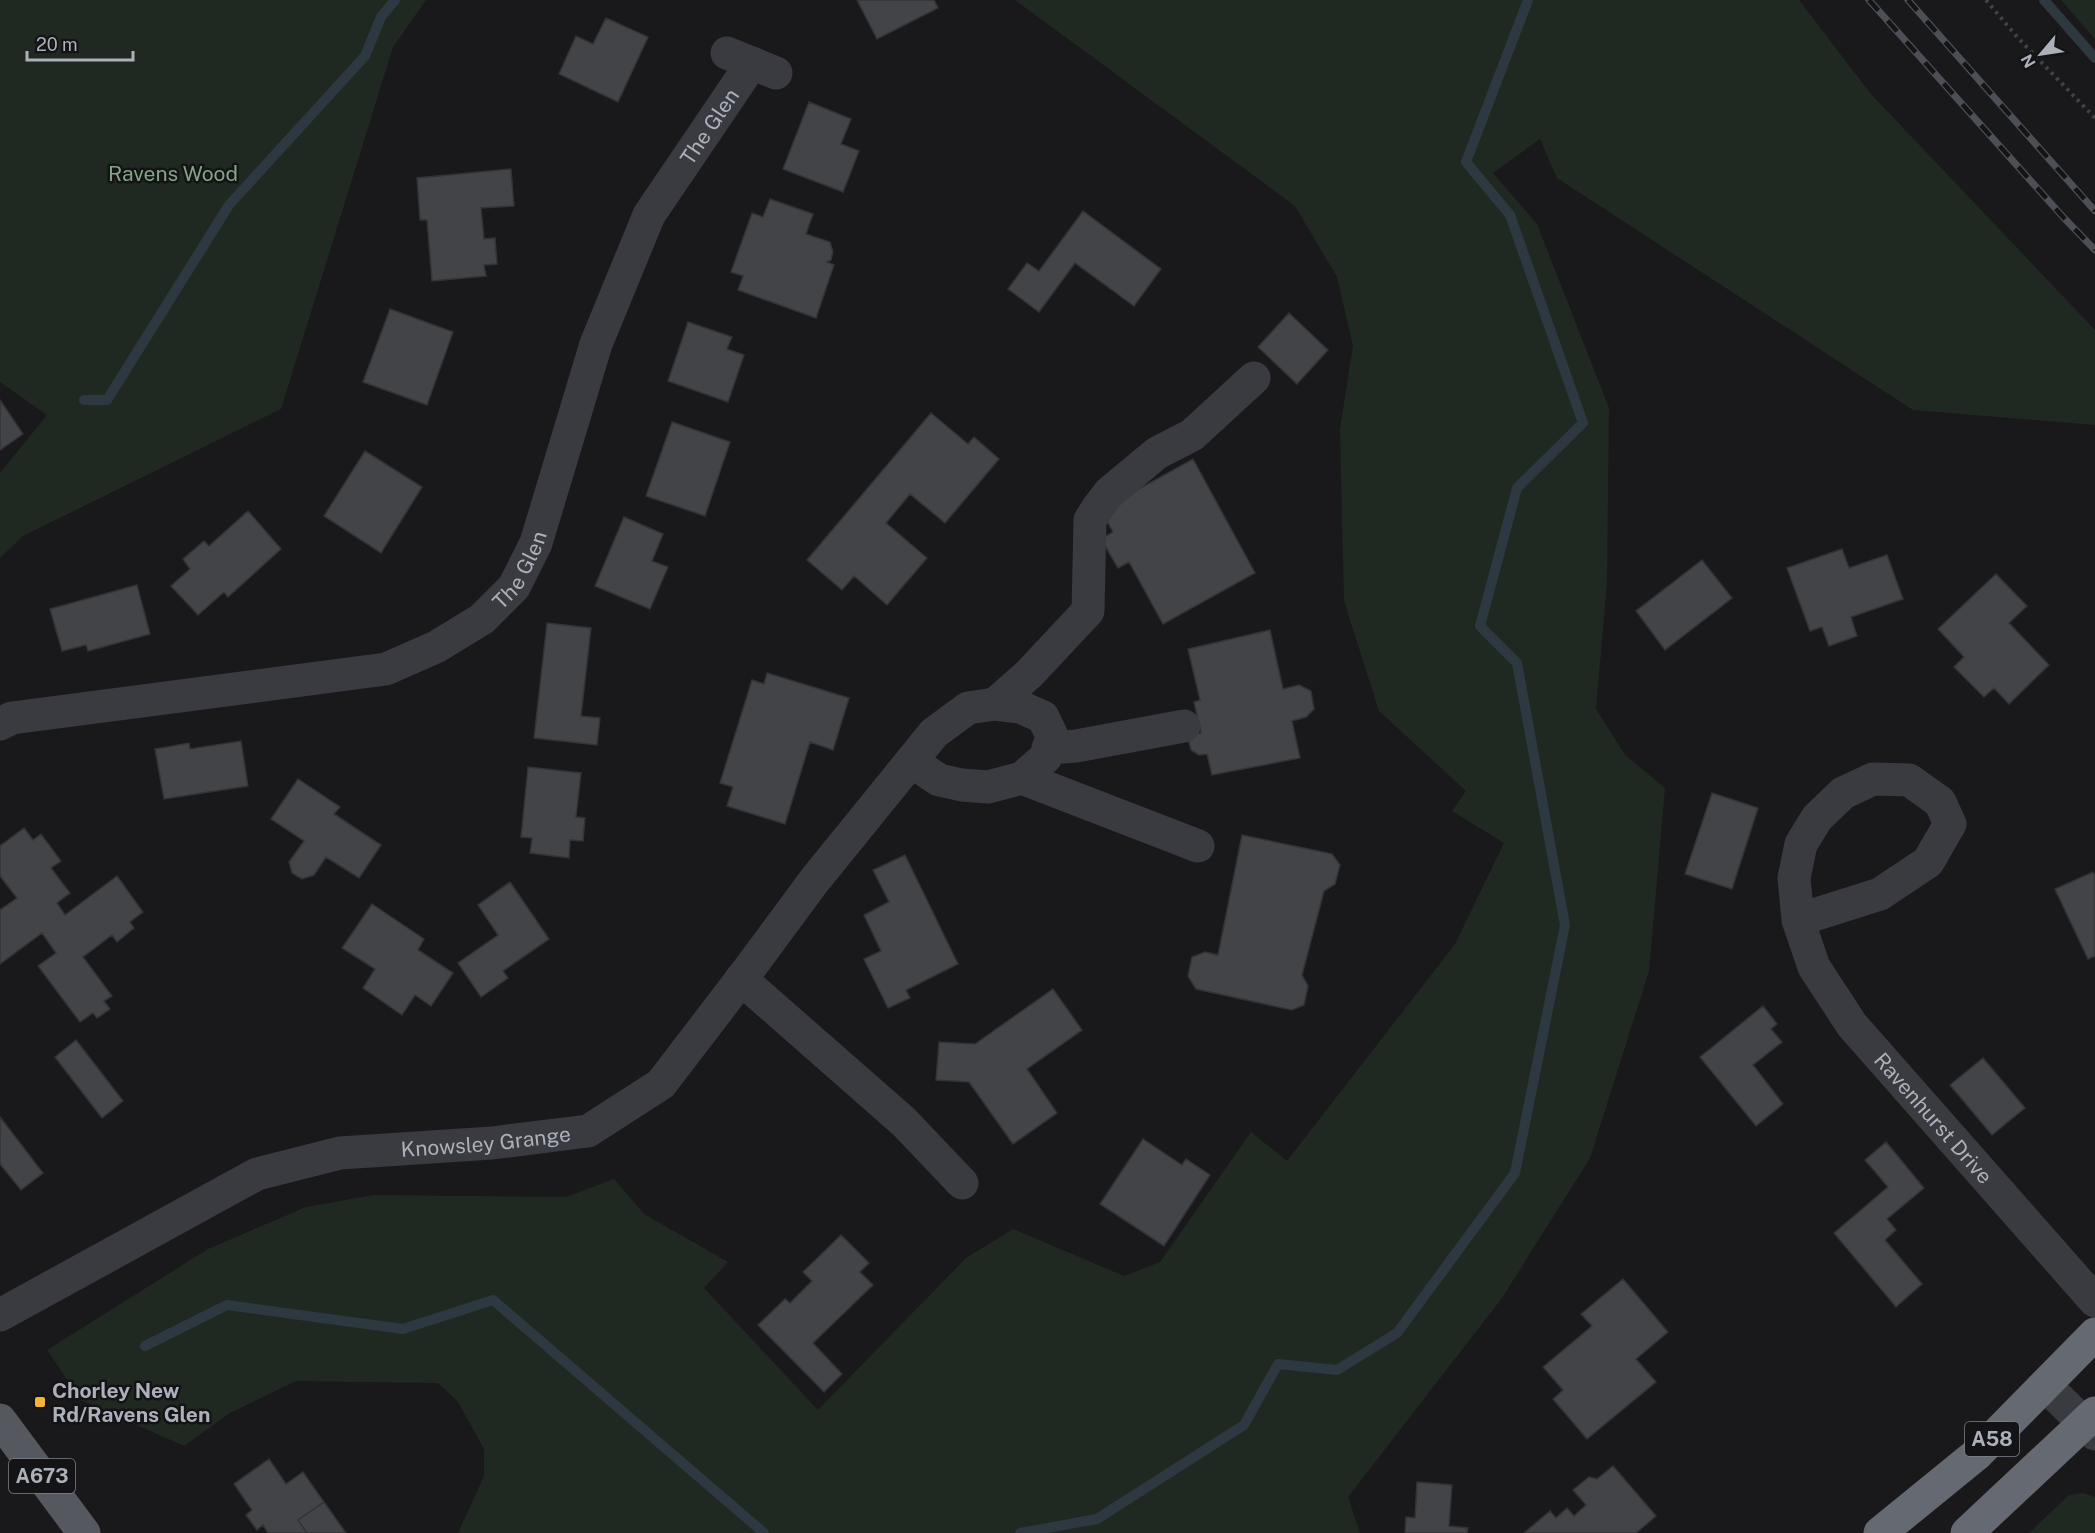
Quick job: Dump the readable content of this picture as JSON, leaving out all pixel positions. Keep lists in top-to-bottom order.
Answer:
{
  "streets": {
    "highway": ["A58"],
    "main road": ["A673"],
    "street": ["The Glen", "Ravenhurst Drive", "Knowsley Grange"]
  },
  "parks": ["Ravens Wood"],
  "places": {
    "transit": ["Chorley New Rd/Ravens Glen"]
  },
  "scale_bar": "20 m",
  "north": "bottom left"
}
